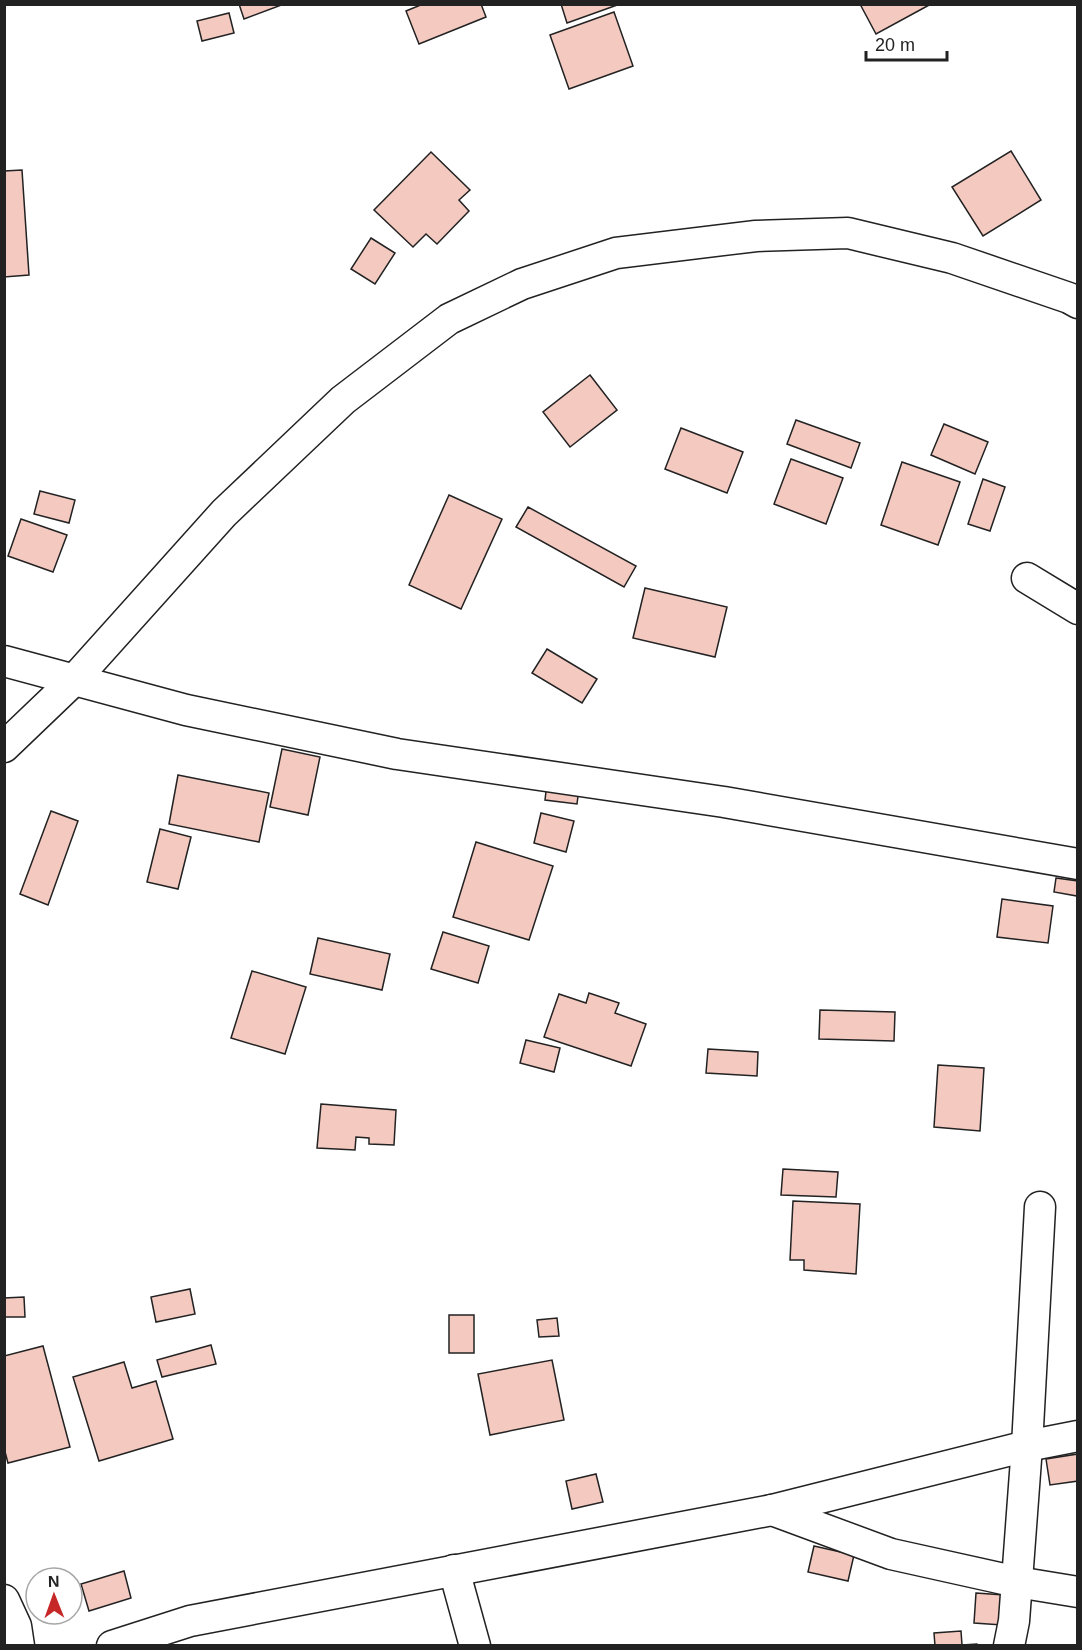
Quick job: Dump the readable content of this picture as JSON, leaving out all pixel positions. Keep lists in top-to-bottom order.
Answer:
{
  "scale_bar": "20 m",
  "north": "top"
}
